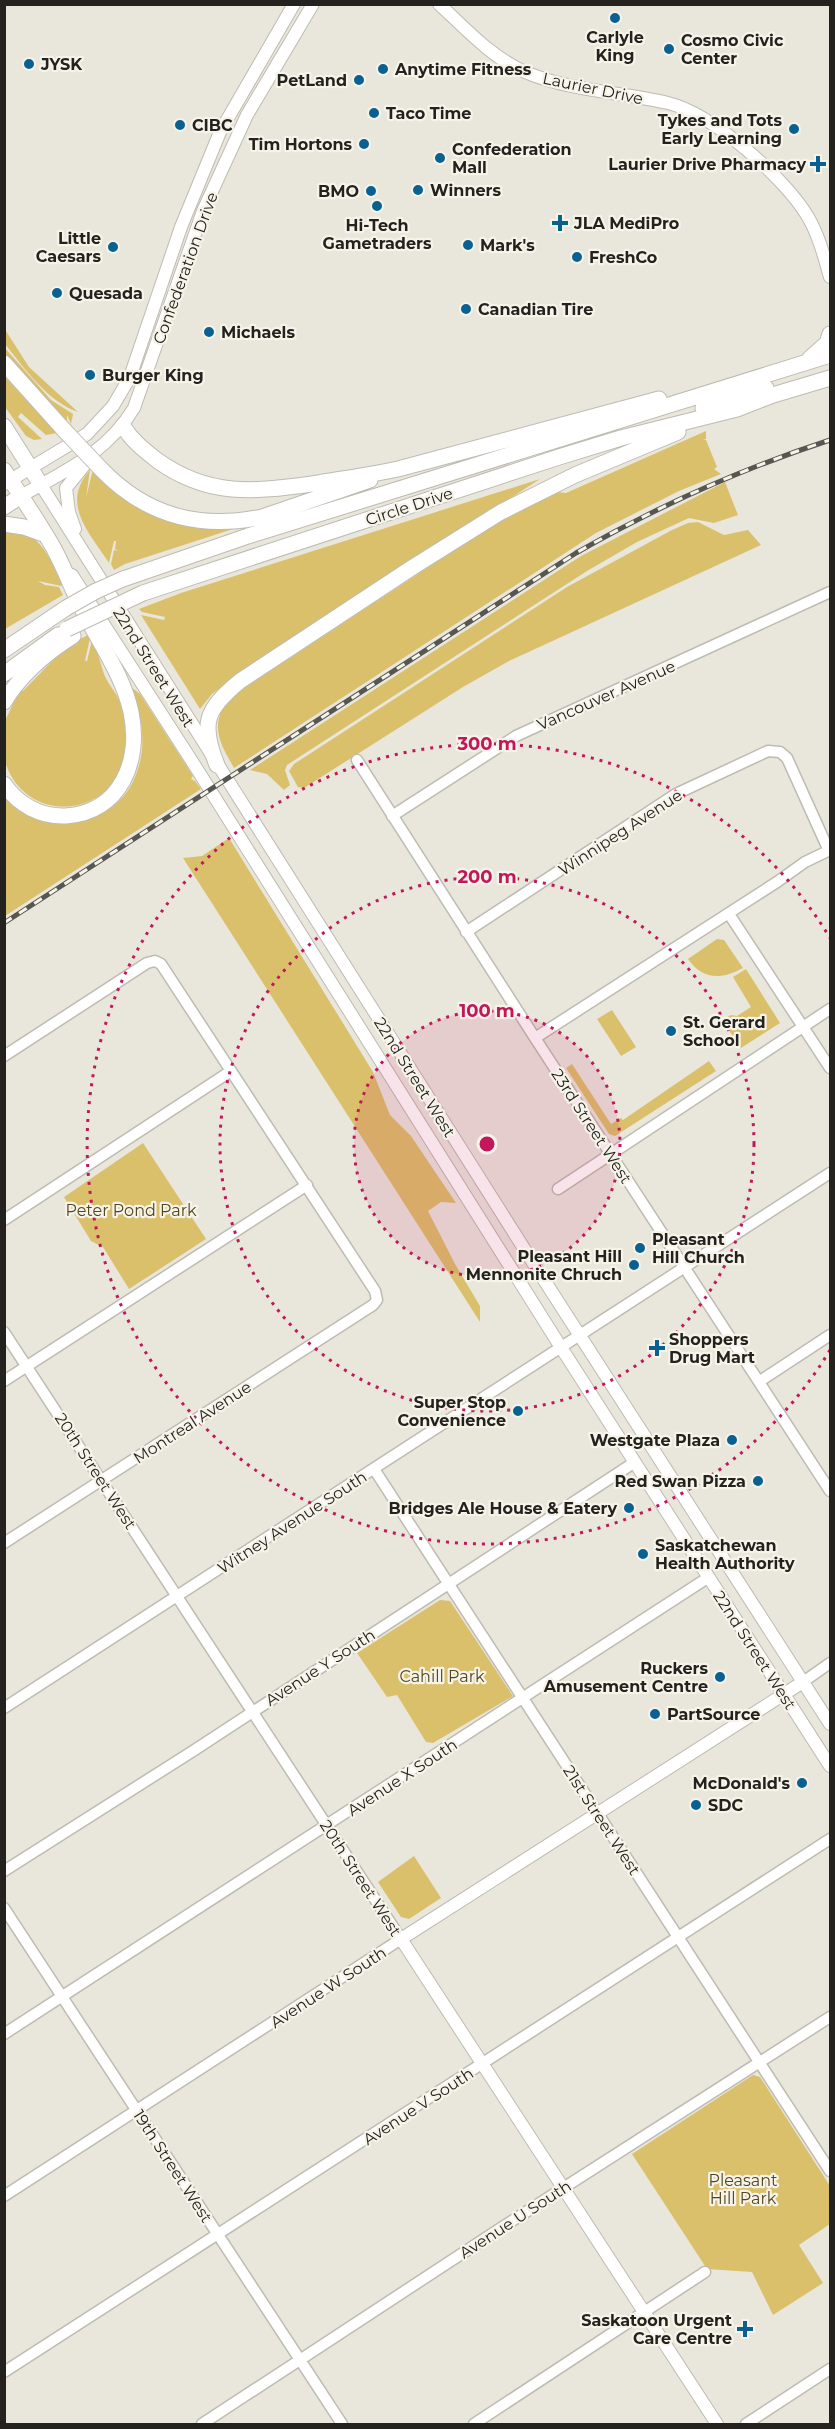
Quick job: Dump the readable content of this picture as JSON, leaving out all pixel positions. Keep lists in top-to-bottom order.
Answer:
{
  "streets": {
    "highway": ["Circle Drive", "22nd Street West"],
    "main road": [
      "Laurier Drive",
      "Confederation Drive",
      "20th Street West",
      "Avenue W South"
    ],
    "street": [
      "Vancouver Avenue",
      "Winnipeg Avenue",
      "23rd Street West",
      "Montreal Avenue",
      "Witney Avenue South",
      "Avenue Y South",
      "Avenue X South",
      "21st Street West",
      "Avenue V South",
      "19th Street West",
      "Avenue U South"
    ]
  },
  "crossings": [
    ["Confederation Drive", "22nd Street West"],
    ["22nd Street West", "Witney Avenue South"],
    ["22nd Street West", "Avenue Y South"],
    ["22nd Street West", "Avenue X South"],
    ["22nd Street West", "Avenue W South"],
    ["Vancouver Avenue", "23rd Street West"],
    ["Winnipeg Avenue", "23rd Street West"],
    ["23rd Street West", "Witney Avenue South"],
    ["Montreal Avenue", "20th Street West"],
    ["20th Street West", "Witney Avenue South"],
    ["20th Street West", "Avenue Y South"],
    ["20th Street West", "Avenue X South"],
    ["20th Street West", "Avenue W South"],
    ["20th Street West", "Avenue V South"],
    ["20th Street West", "Avenue U South"],
    ["Witney Avenue South", "21st Street West"],
    ["Avenue Y South", "21st Street West"],
    ["Avenue X South", "21st Street West"],
    ["Avenue X South", "19th Street West"],
    ["21st Street West", "Avenue W South"],
    ["21st Street West", "Avenue V South"],
    ["21st Street West", "Avenue U South"],
    ["Avenue W South", "19th Street West"],
    ["Avenue V South", "19th Street West"],
    ["19th Street West", "Avenue U South"]
  ],
  "parks": ["Peter Pond Park", "Cahill Park", "Pleasant Hill Park"],
  "places": {
    "other": [
      "Carlyle King",
      "Cosmo Civic Center",
      "JYSK",
      "Anytime Fitness",
      "PetLand",
      "Taco Time",
      "CIBC",
      "Tykes and Tots Early Learning",
      "Tim Hortons",
      "Confederation Mall",
      "Winners",
      "BMO",
      "Hi-Tech Gametraders",
      "Mark's",
      "Little Caesars",
      "FreshCo",
      "Quesada",
      "Canadian Tire",
      "Michaels",
      "Burger King",
      "St. Gerard School",
      "Pleasant Hill Church",
      "Pleasant Hill Mennonite Chruch",
      "Super Stop Convenience",
      "Westgate Plaza",
      "Red Swan Pizza",
      "Bridges Ale House & Eatery",
      "Saskatchewan Health Authority",
      "Ruckers Amusement Centre",
      "PartSource",
      "McDonald's",
      "SDC"
    ],
    "health": [
      "Laurier Drive Pharmacy",
      "JLA MediPro",
      "Shoppers Drug Mart",
      "Saskatoon Urgent Care Centre"
    ]
  },
  "rings": ["300 m", "200 m", "100 m"]
}
